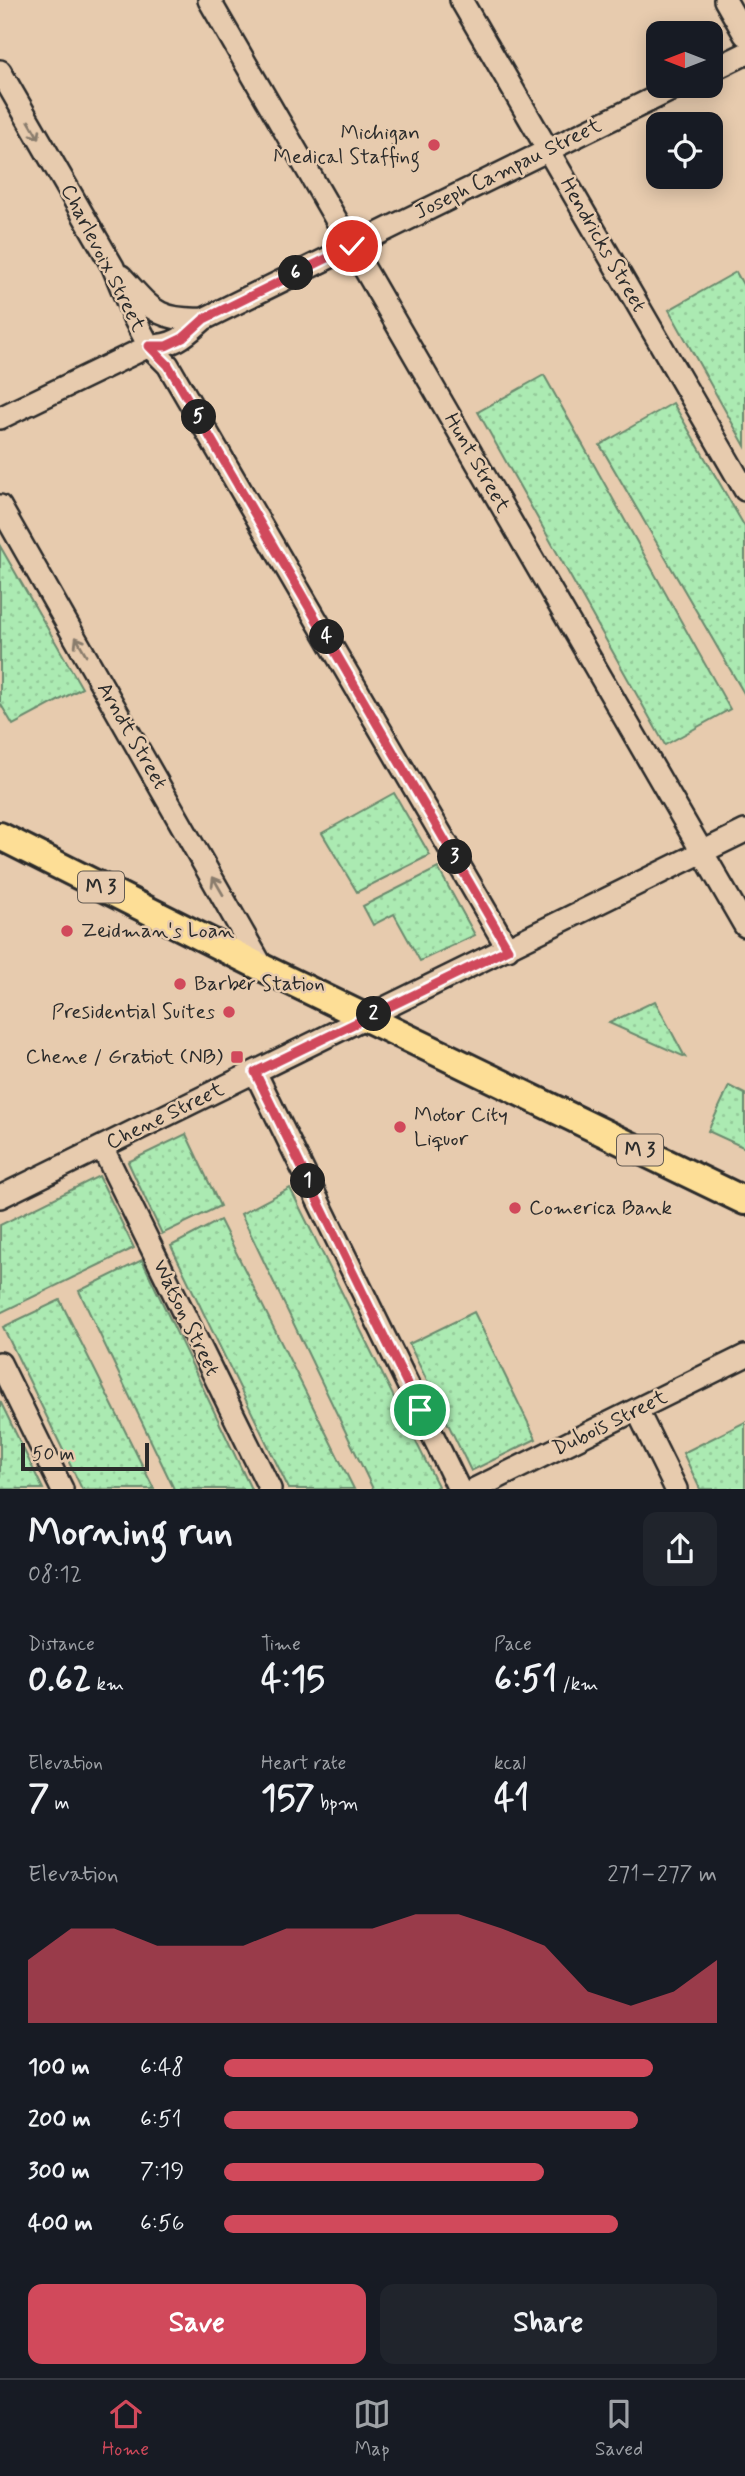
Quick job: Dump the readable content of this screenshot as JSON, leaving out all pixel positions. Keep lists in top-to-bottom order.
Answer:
{
  "streets": {
    "main road": ["M 3"],
    "street": [
      "Joseph Campau Street",
      "Hendricks Street",
      "Charlevoix Street",
      "Hunt Street",
      "Arndt Street",
      "Chene Street",
      "Watson Street",
      "Dubois Street"
    ]
  },
  "crossings": [
    ["Joseph Campau Street", "Hendricks Street"],
    ["Joseph Campau Street", "Charlevoix Street"],
    ["Joseph Campau Street", "Hunt Street"],
    ["Charlevoix Street", "Chene Street"],
    ["Hunt Street", "Chene Street"],
    ["Arndt Street", "M 3"],
    ["M 3", "Chene Street"],
    ["Chene Street", "Watson Street"]
  ],
  "one_way": ["Arndt Street"],
  "places": {
    "other": [
      "Michigan Medical Staffing",
      "Zeidman's Loan",
      "Barber Station",
      "Presidential Suites",
      "Motor City Liquor",
      "Comerica Bank"
    ],
    "transit": ["Chene / Gratiot (NB)"]
  },
  "scale_bar": "50 m",
  "north": "left",
  "page": {
    "pins": [
      "6",
      "5",
      "4",
      "3",
      "2",
      "1"
    ],
    "scale": "50 m",
    "heading": ["Morning run", "08:12"],
    "stats": [
      ["Distance", "0.62 km"],
      ["Time", "4:15"],
      ["Pace", "6:51 /km"],
      ["Elevation", "7 m"],
      ["Heart rate", "157 bpm"],
      ["kcal", "41"]
    ],
    "chart": ["Elevation", "271–277 m"],
    "list": [
      {
        "name": "100 m",
        "note": "6:48"
      },
      {
        "name": "200 m",
        "note": "6:51"
      },
      {
        "name": "300 m",
        "note": "7:19"
      },
      {
        "name": "400 m",
        "note": "6:56"
      }
    ],
    "buttons": ["Save", "Share"],
    "tabs": ["Home", "Map", "Saved"]
  }
}
